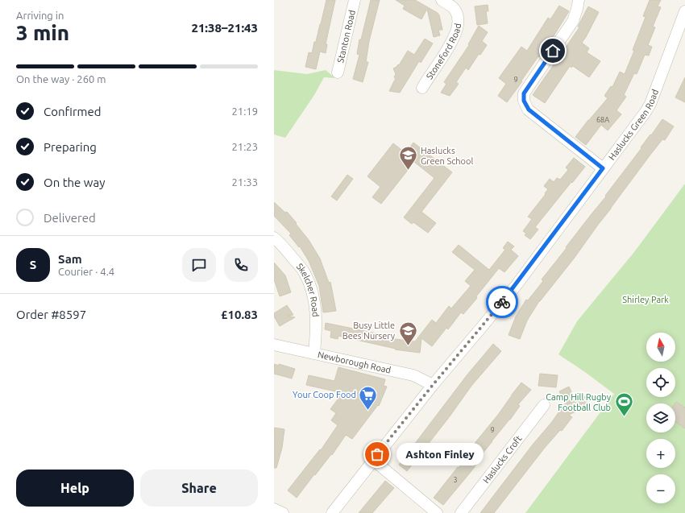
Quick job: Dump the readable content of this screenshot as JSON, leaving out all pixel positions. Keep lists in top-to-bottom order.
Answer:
{
  "streets": {
    "street": [
      "Stanton Road",
      "Stoneford Road",
      "Haslucks Green Road",
      "Skelcher Road",
      "Newborough Road",
      "Haslucks Croft"
    ]
  },
  "crossings": [
    ["Haslucks Green Road", "Newborough Road"],
    ["Skelcher Road", "Newborough Road"]
  ],
  "parks": ["Shirley Park"],
  "places": {
    "school or university": ["Haslucks Green School", "Busy Little Bees Nursery"],
    "supermarket": ["Your Coop Food"],
    "sports": ["Camp Hill Rugby Football Club"],
    "other": ["Ashton Finley"]
  },
  "house_numbers": [
    "9",
    "68A",
    "9",
    "3"
  ],
  "north": "top",
  "page": {
    "heading": ["3 min", "Arriving in", "21:38–21:43"],
    "panel": [
      "Sam",
      "Courier · 4.4",
      "Order #8597",
      "£10.83"
    ],
    "bar": "On the way · 260 m",
    "list": [
      ["Confirmed", "21:19"],
      ["Preparing", "21:23"],
      ["On the way", "21:33"],
      "Delivered"
    ],
    "round": "S",
    "map_buttons": ["+", "−"],
    "bubble": "Ashton Finley",
    "buttons": ["Help", "Share"]
  }
}
